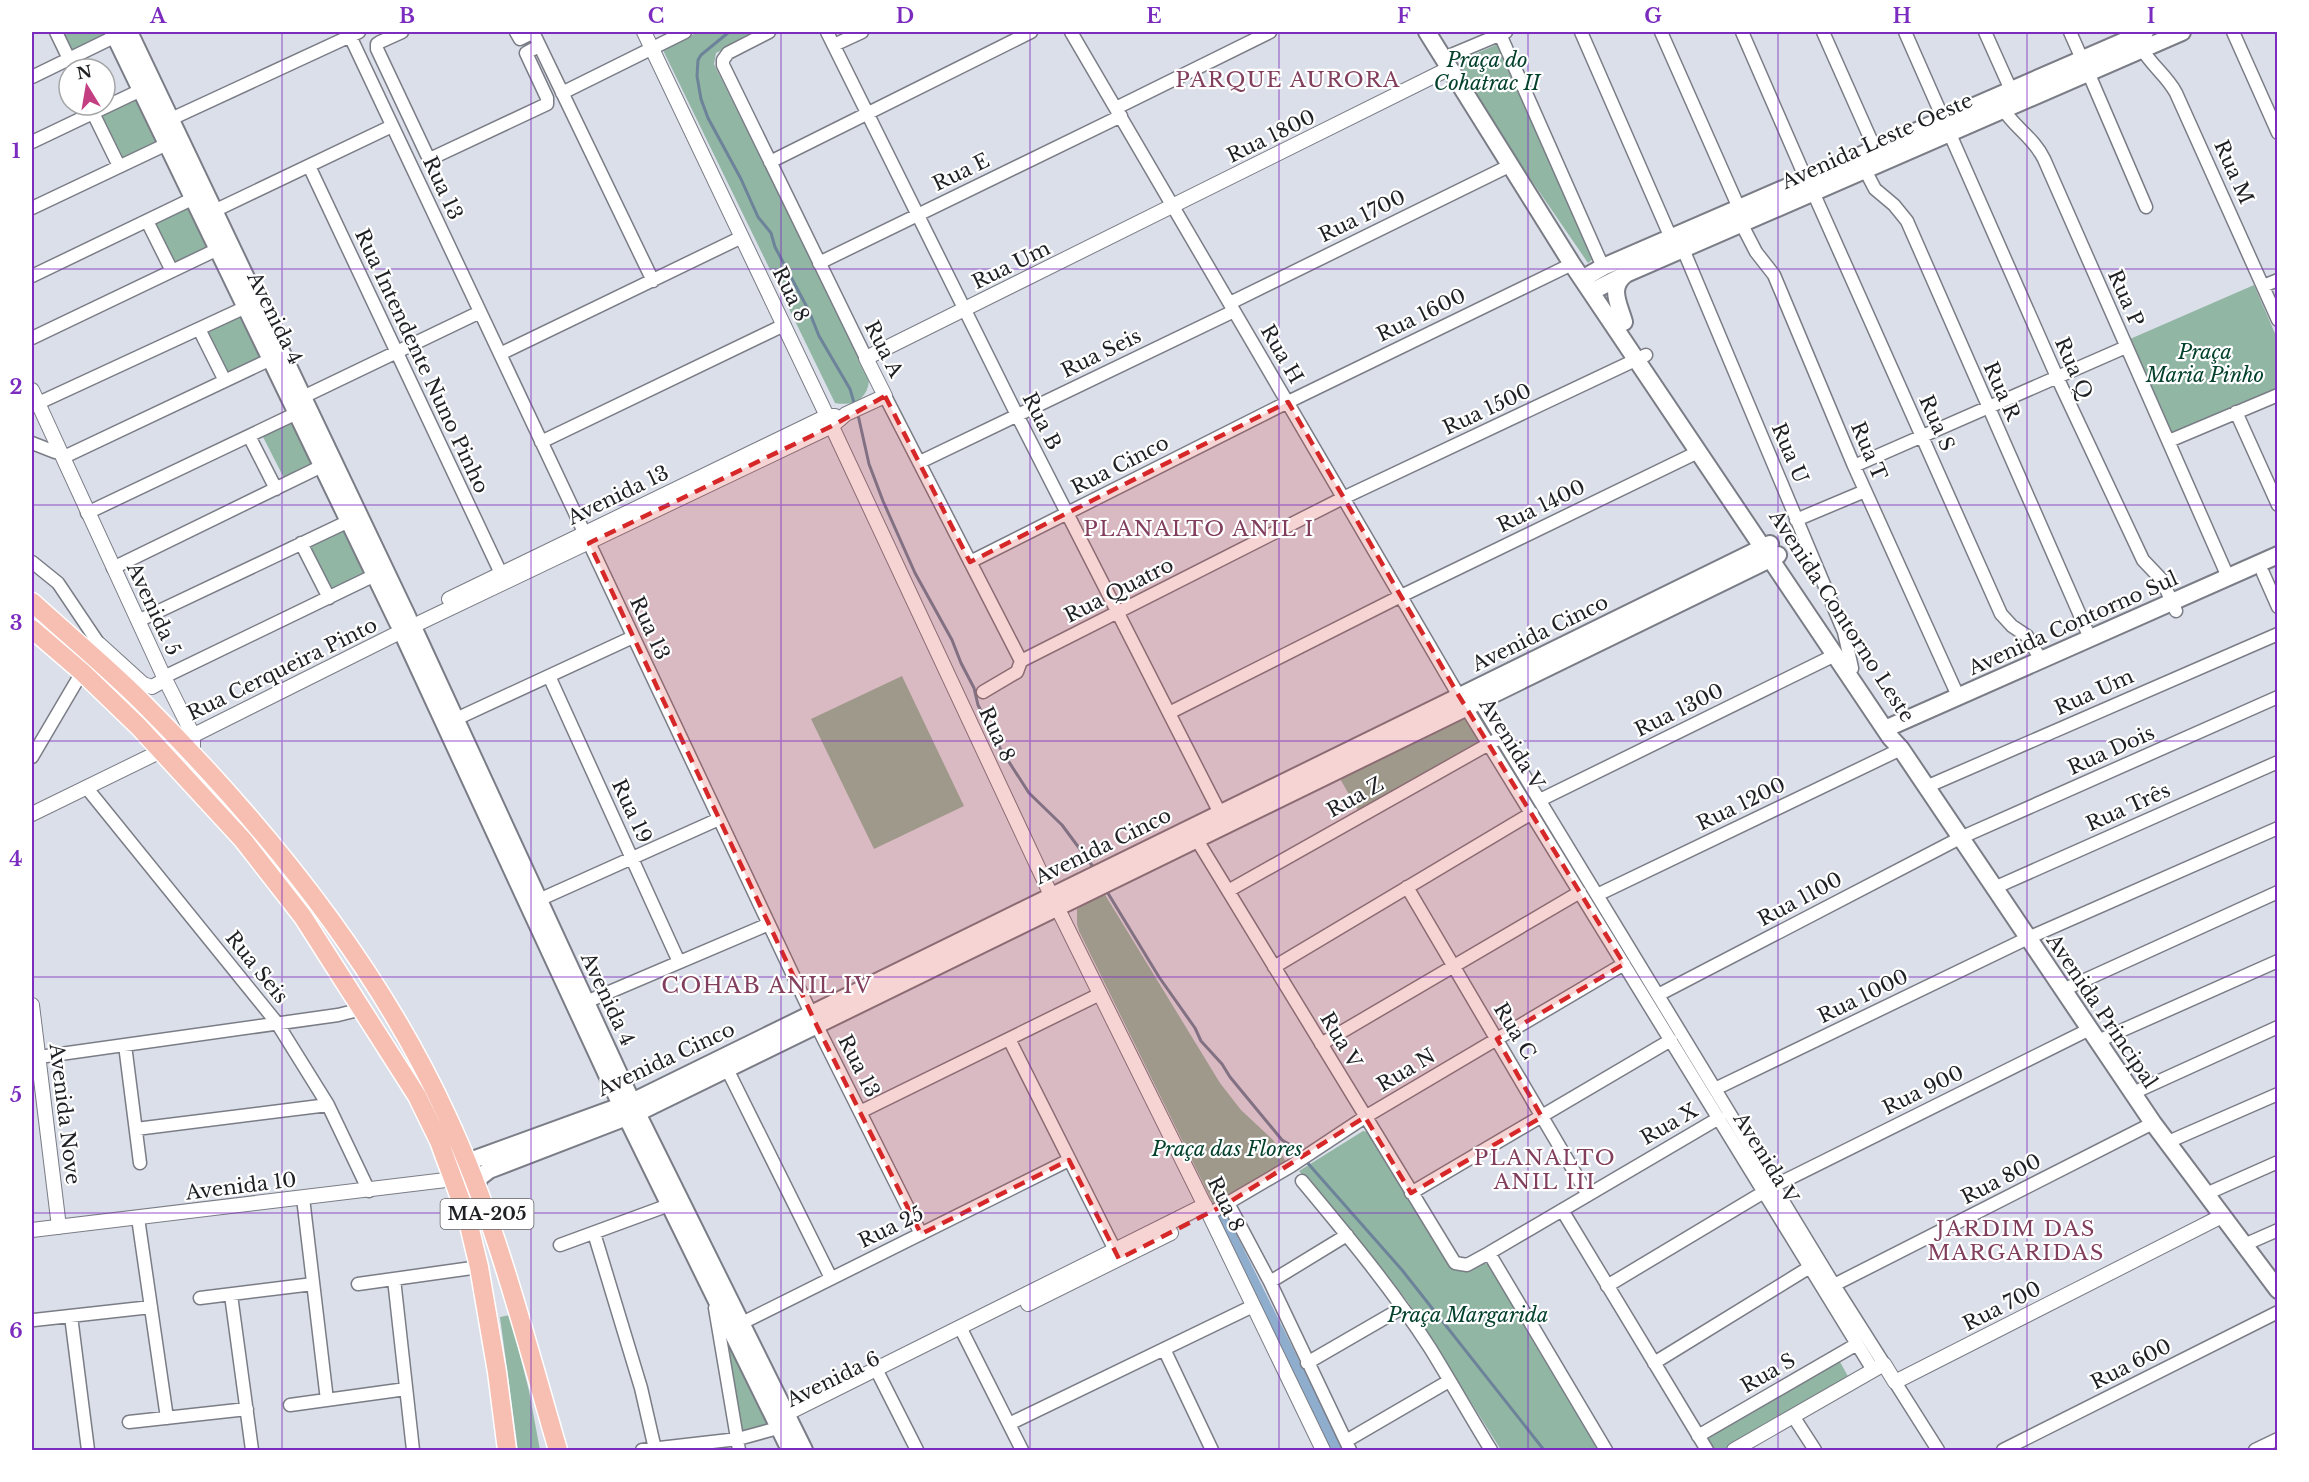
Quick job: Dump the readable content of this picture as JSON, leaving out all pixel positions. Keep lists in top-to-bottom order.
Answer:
{
  "streets": {
    "main road": [
      "Avenida Leste Oeste",
      "Avenida 4",
      "Avenida Contorno Leste",
      "Avenida Contorno Sul",
      "Avenida Cinco",
      "Avenida Principal",
      "MA-205"
    ],
    "street": [
      "Rua 1800",
      "Rua E",
      "Rua M",
      "Rua 13",
      "Rua 1700",
      "Rua Um",
      "Rua 8",
      "Rua P",
      "Rua 1600",
      "Rua A",
      "Rua Seis",
      "Rua H",
      "Rua Intendente Nuno Pinho",
      "Rua Q",
      "Rua R",
      "Rua 1500",
      "Rua B",
      "Rua S",
      "Rua T",
      "Rua U",
      "Rua Cinco",
      "Avenida 13",
      "Rua 1400",
      "Rua Quatro",
      "Avenida 5",
      "Rua Cerqueira Pinto",
      "Rua 1300",
      "Avenida V",
      "Rua Dois",
      "Rua Z",
      "Rua 1200",
      "Rua Três",
      "Rua 19",
      "Rua 1100",
      "Rua 1000",
      "Rua C",
      "Rua V",
      "Rua N",
      "Rua 900",
      "Avenida Nove",
      "Rua X",
      "Rua 800",
      "Avenida 10",
      "Rua 25",
      "Rua 700",
      "Rua 600",
      "Avenida 6"
    ]
  },
  "crossings": [
    ["Rua 1800", "Rua Um"],
    ["Rua 1800", "Rua H"],
    ["Rua 1800", "Avenida Contorno Leste"],
    ["Avenida Leste Oeste", "Rua M"],
    ["Avenida Leste Oeste", "Rua P"],
    ["Avenida Leste Oeste", "Rua Q"],
    ["Avenida Leste Oeste", "Rua R"],
    ["Avenida Leste Oeste", "Rua S"],
    ["Avenida Leste Oeste", "Rua T"],
    ["Avenida Leste Oeste", "Rua U"],
    ["Avenida Leste Oeste", "Avenida Contorno Leste"],
    ["Rua E", "Rua A"],
    ["Rua E", "Rua H"],
    ["Rua E", "Rua B"],
    ["Rua 13", "Avenida 13"],
    ["Rua 13", "Avenida Cinco"],
    ["Rua 13", "Rua 25"],
    ["Rua 1700", "Rua Seis"],
    ["Rua 1700", "Rua H"],
    ["Rua 1700", "Avenida Contorno Leste"],
    ["Rua Um", "Rua A"],
    ["Rua Um", "Rua H"],
    ["Rua Um", "Rua B"],
    ["Rua Um", "Avenida Principal"],
    ["Rua 8", "Avenida 13"],
    ["Rua 8", "Avenida Cinco"],
    ["Rua 8", "Rua N"],
    ["Rua 8", "Avenida 6"],
    ["Rua P", "Avenida Contorno Sul"],
    ["Rua 1600", "Rua H"],
    ["Rua 1600", "Rua Cinco"],
    ["Rua 1600", "Avenida Contorno Leste"],
    ["Avenida 4", "Avenida 13"],
    ["Avenida 4", "Avenida Cinco"],
    ["Avenida 4", "Rua Cerqueira Pinto"],
    ["Avenida 4", "Rua 25"],
    ["Avenida 4", "Avenida 6"],
    ["Rua A", "Rua Seis"],
    ["Rua A", "Rua Cinco"],
    ["Rua A", "Avenida 13"],
    ["Rua A", "Rua Quatro"],
    ["Rua Seis", "Rua H"],
    ["Rua Seis", "Rua B"],
    ["Rua Seis", "Avenida 10"],
    ["Rua H", "Rua 1500"],
    ["Rua H", "Rua Cinco"],
    ["Rua H", "Rua 1400"],
    ["Rua H", "Rua Quatro"],
    ["Rua H", "Avenida Cinco"],
    ["Rua H", "Avenida V"],
    ["Rua Intendente Nuno Pinho", "Avenida 13"],
    ["Rua Q", "Avenida Contorno Sul"],
    ["Rua R", "Avenida Contorno Sul"],
    ["Rua 1500", "Rua Quatro"],
    ["Rua 1500", "Avenida Contorno Leste"],
    ["Rua B", "Rua Cinco"],
    ["Rua B", "Rua Quatro"],
    ["Rua B", "Avenida Cinco"],
    ["Rua S", "Avenida Contorno Sul"],
    ["Rua S", "Avenida V"],
    ["Rua T", "Avenida Contorno Sul"],
    ["Rua U", "Avenida Contorno Leste"],
    ["Avenida 13", "Rua Cerqueira Pinto"],
    ["Rua 1400", "Avenida Contorno Leste"],
    ["Avenida 5", "Rua Cerqueira Pinto"],
    ["Avenida Contorno Leste", "Avenida Contorno Sul"],
    ["Avenida Contorno Leste", "Avenida Cinco"],
    ["Avenida Contorno Leste", "Rua 1300"],
    ["Avenida Contorno Leste", "Rua 1200"],
    ["Avenida Contorno Leste", "Avenida Principal"],
    ["Avenida Contorno Sul", "Rua 1200"],
    ["Avenida Contorno Sul", "Avenida Principal"],
    ["Avenida Cinco", "Avenida V"],
    ["Avenida Cinco", "Rua V"],
    ["Avenida Cinco", "MA-205"],
    ["Rua 1300", "Avenida V"],
    ["Avenida V", "Rua Z"],
    ["Avenida V", "Rua 1200"],
    ["Avenida V", "Rua 1100"],
    ["Avenida V", "Rua 1000"],
    ["Avenida V", "Rua N"],
    ["Avenida V", "Rua 900"],
    ["Avenida V", "Rua X"],
    ["Avenida V", "Rua 800"],
    ["Rua Dois", "Rua 1100"],
    ["Rua Dois", "Avenida Principal"],
    ["Rua Z", "Rua V"],
    ["Rua 1200", "Avenida Principal"],
    ["Rua Três", "Avenida Principal"],
    ["Rua 1100", "Avenida Principal"],
    ["Rua 1000", "Avenida Principal"],
    ["Avenida Principal", "Rua 900"],
    ["Avenida Principal", "Rua 800"],
    ["Avenida Principal", "Rua 700"],
    ["Rua C", "Rua N"],
    ["Rua C", "Rua X"],
    ["Rua V", "Rua N"],
    ["Rua V", "Rua X"],
    ["Rua N", "Avenida 6"],
    ["Avenida Nove", "Avenida 10"]
  ],
  "districts": [
    "PARQUE AURORA",
    "PLANALTO ANIL I",
    "COHAB ANIL IV",
    "PLANALTO ANIL III",
    "JARDIM DAS MARGARIDAS"
  ],
  "parks": [
    "Praça do Cohatrac II",
    "Praça Maria Pinho",
    "Praça das Flores",
    "Praça Margarida"
  ],
  "north": "top",
  "grid": {
    "columns": [
      "A",
      "B",
      "C",
      "D",
      "E",
      "F",
      "G",
      "H",
      "I"
    ],
    "rows": [
      "1",
      "2",
      "3",
      "4",
      "5",
      "6"
    ]
  }
}
